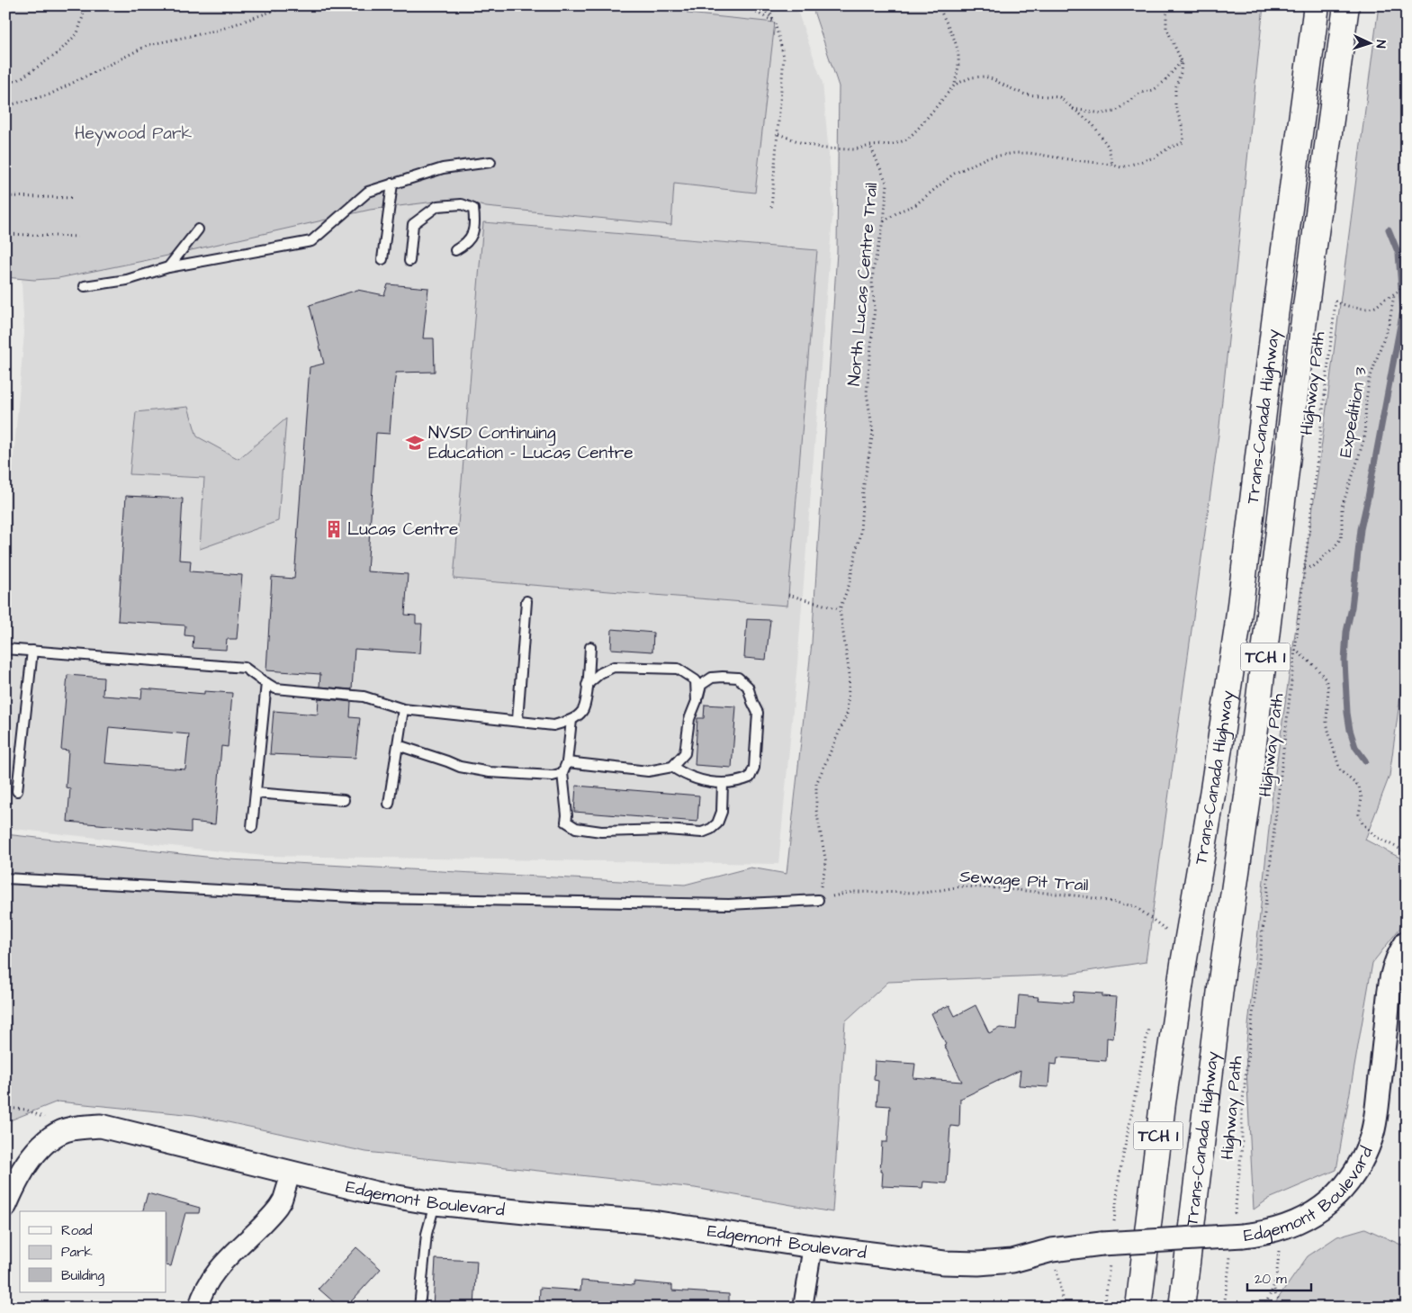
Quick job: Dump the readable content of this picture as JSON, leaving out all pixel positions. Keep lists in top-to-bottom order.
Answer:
{
  "streets": {
    "highway": ["Trans-Canada Highway", "TCH 1"],
    "street": ["Edgemont Boulevard"],
    "path": [
      "North Lucas Centre Trail",
      "Highway Path",
      "Expedition 3",
      "Sewage Pit Trail"
    ]
  },
  "crossings": [
    ["North Lucas Centre Trail", "Sewage Pit Trail"],
    ["Highway Path", "Expedition 3"]
  ],
  "parks": ["Heywood Park"],
  "places": {
    "school or university": ["NVSD Continuing Education - Lucas Centre"],
    "building": ["Lucas Centre"]
  },
  "legend": ["Road", "Park", "Building"],
  "scale_bar": "20 m",
  "north": "right"
}
